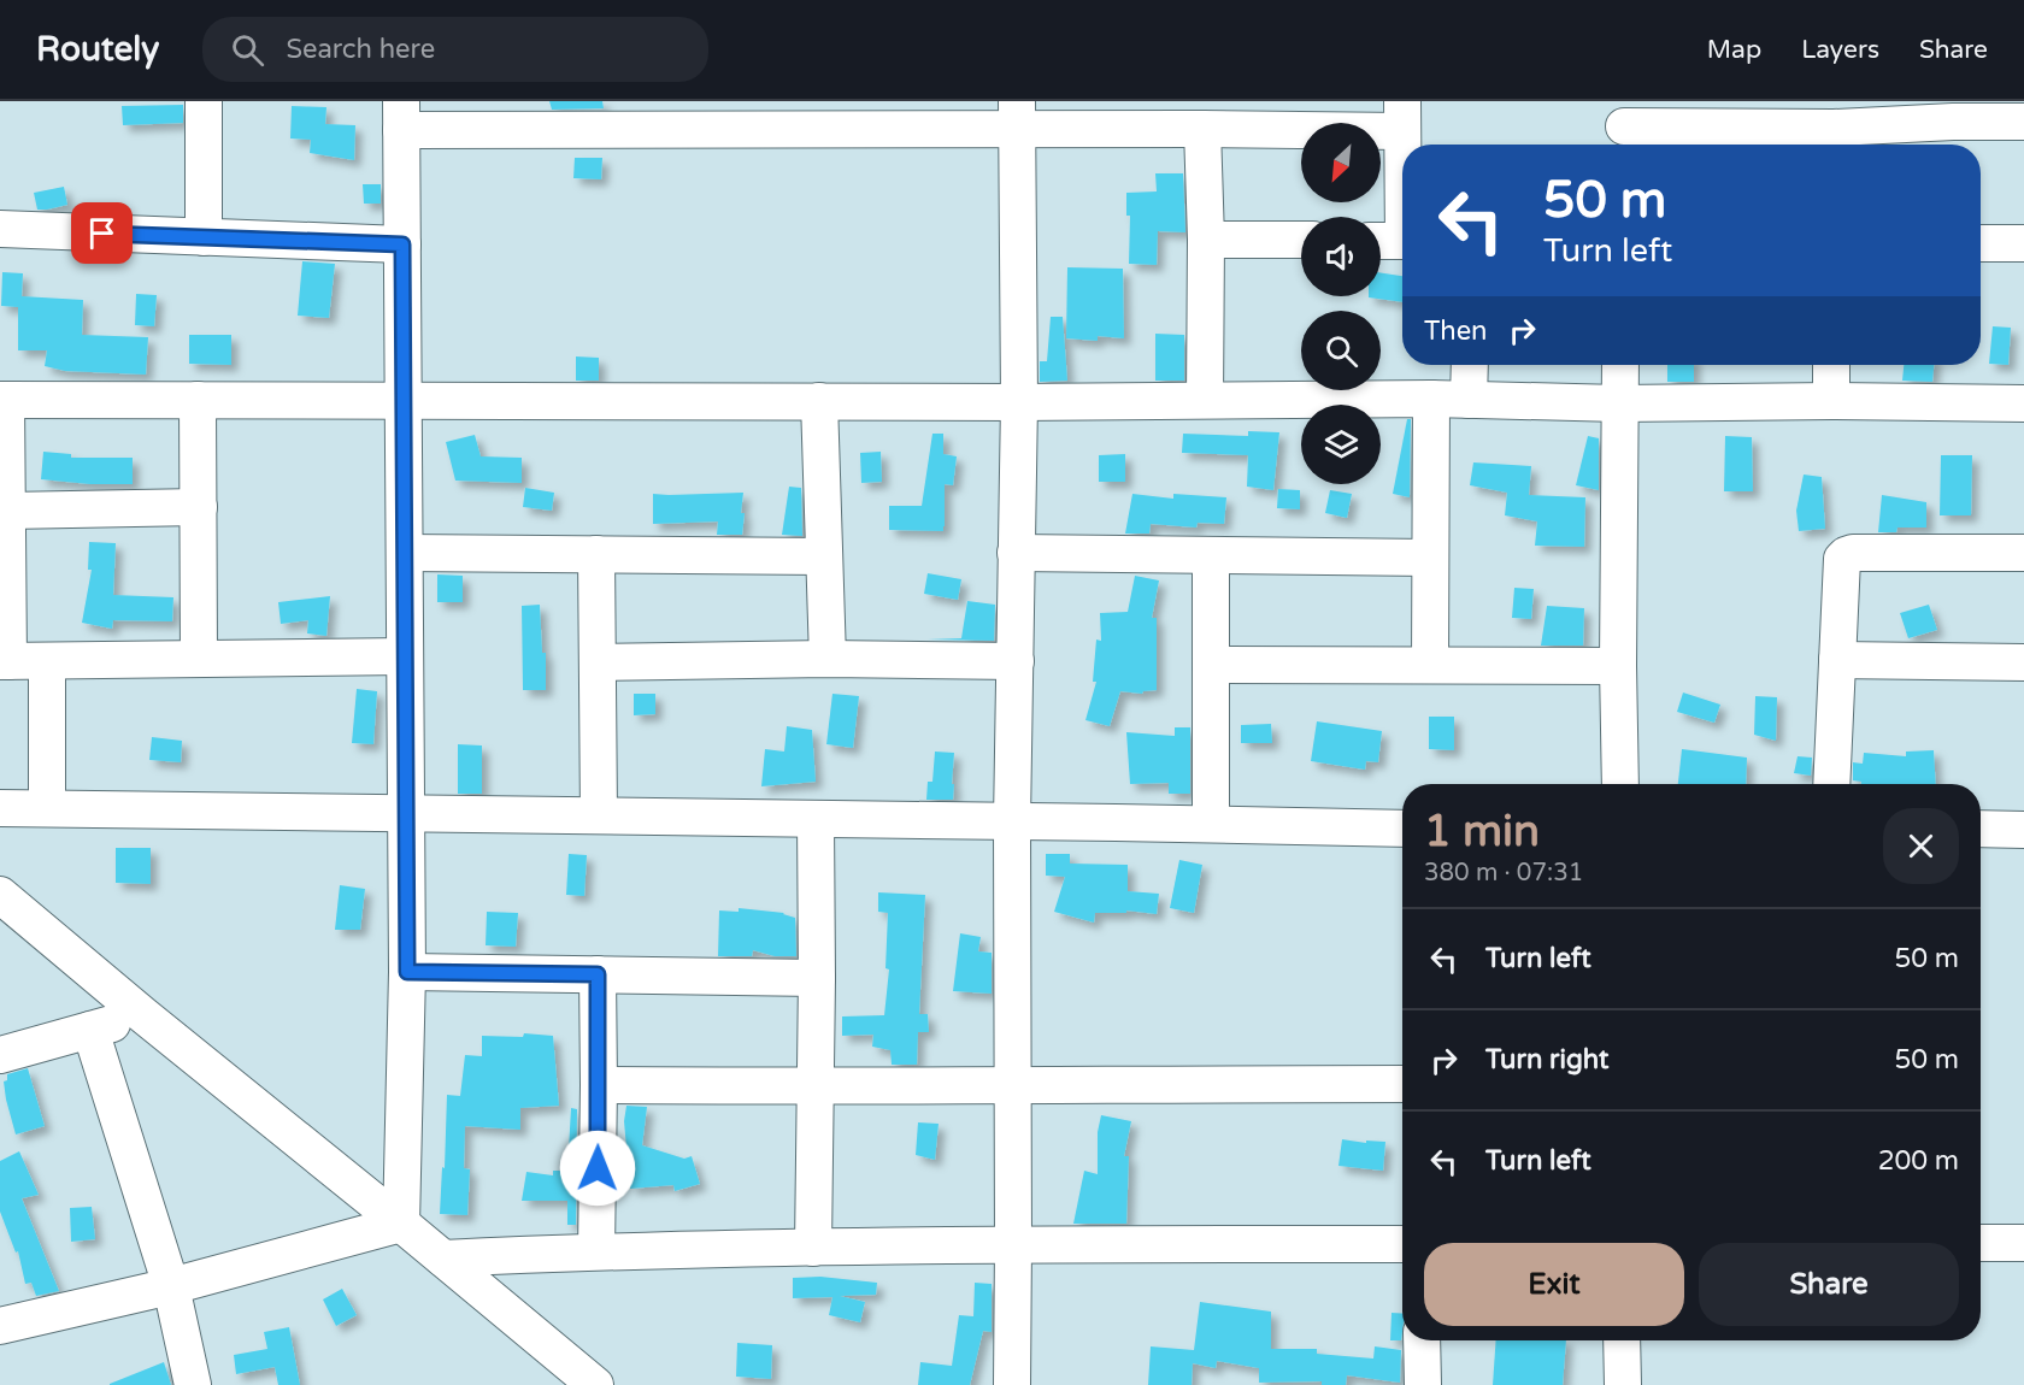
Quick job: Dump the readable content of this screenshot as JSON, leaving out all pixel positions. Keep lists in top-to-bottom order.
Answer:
{
  "north": "bottom left",
  "page": {
    "header": "Routely",
    "search": "Search here",
    "nav": ["Map", "Layers", "Share"],
    "turn": ["50 m", "Turn left"],
    "then": "Then",
    "heading": ["1 min", "380 m · 07:31"],
    "list": [
      {
        "name": "Turn left",
        "value": "50 m"
      },
      {
        "name": "Turn right",
        "value": "50 m"
      },
      {
        "name": "Turn left",
        "value": "200 m"
      }
    ],
    "buttons": ["Exit", "Share"]
  }
}
